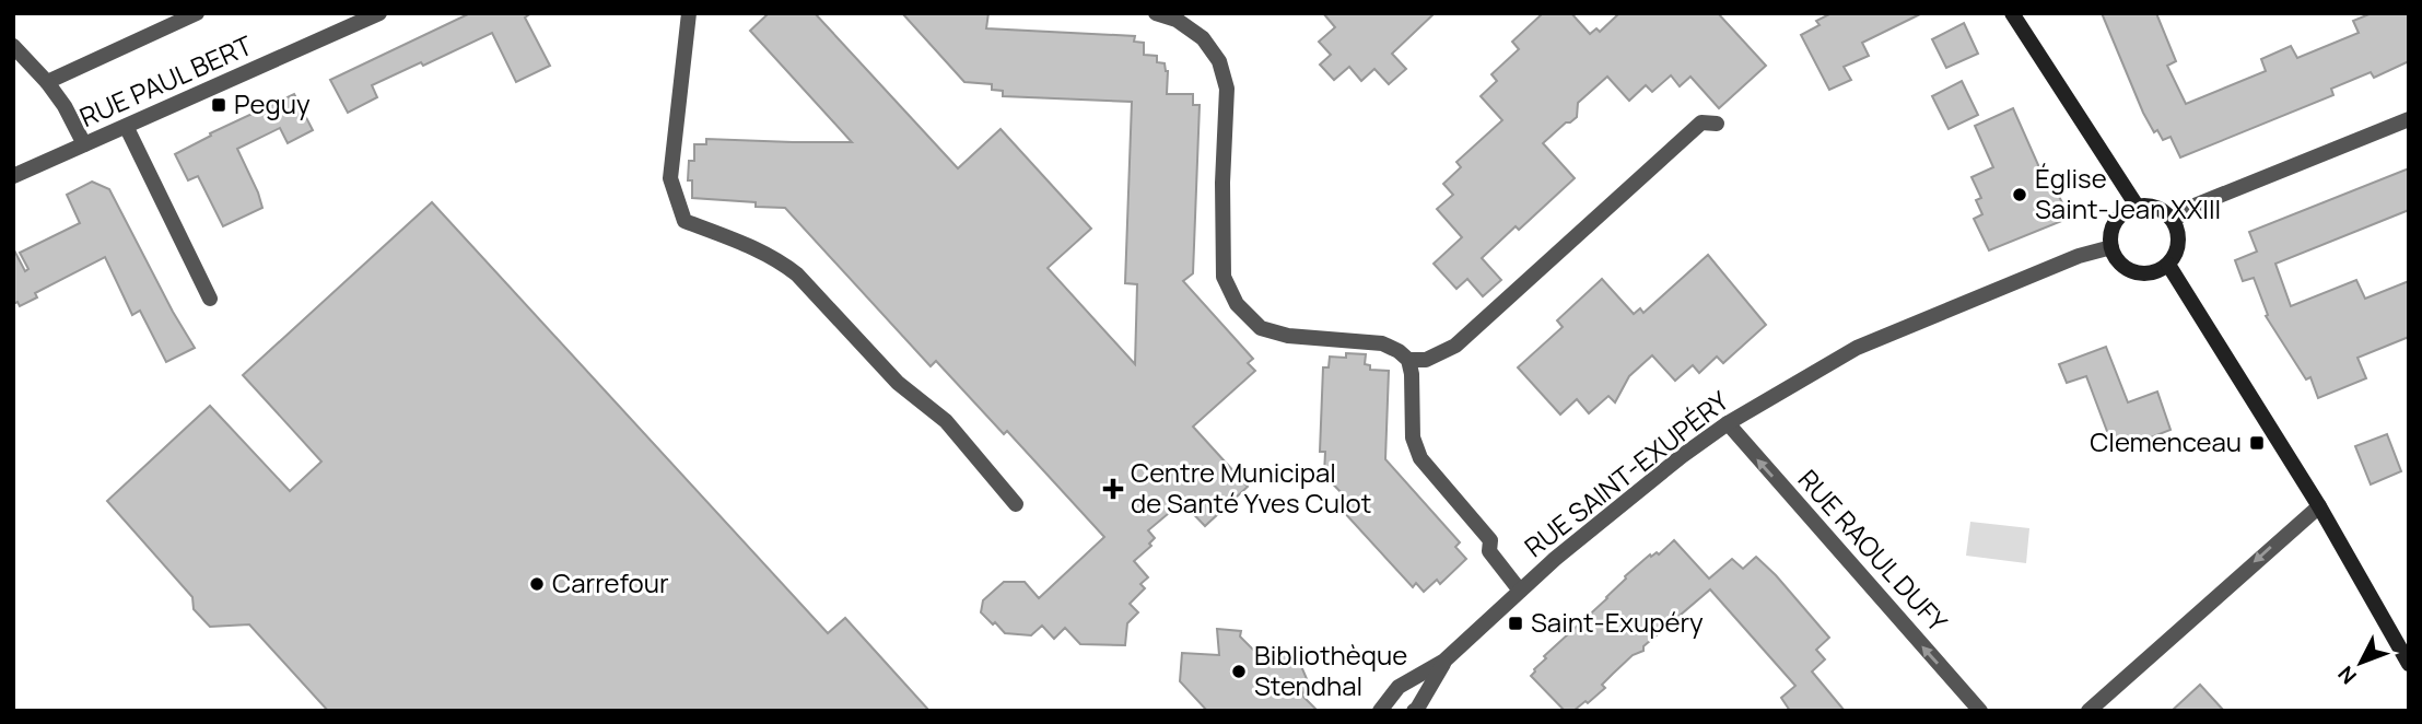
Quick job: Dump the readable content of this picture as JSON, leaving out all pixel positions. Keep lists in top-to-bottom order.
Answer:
{
  "streets": {
    "street": ["RUE PAUL BERT", "RUE SAINT-EXUPÉRY", "RUE RAOUL DUFY"]
  },
  "crossings": [
    ["RUE SAINT-EXUPÉRY", "RUE RAOUL DUFY"]
  ],
  "one_way": ["RUE RAOUL DUFY"],
  "places": {
    "transit": ["Peguy", "Clemenceau", "Saint-Exupéry"],
    "other": ["Église Saint-Jean XXIII", "Carrefour", "Bibliothèque Stendhal"],
    "health": ["Centre Municipal de Santé Yves Culot"]
  },
  "north": "bottom left"
}
